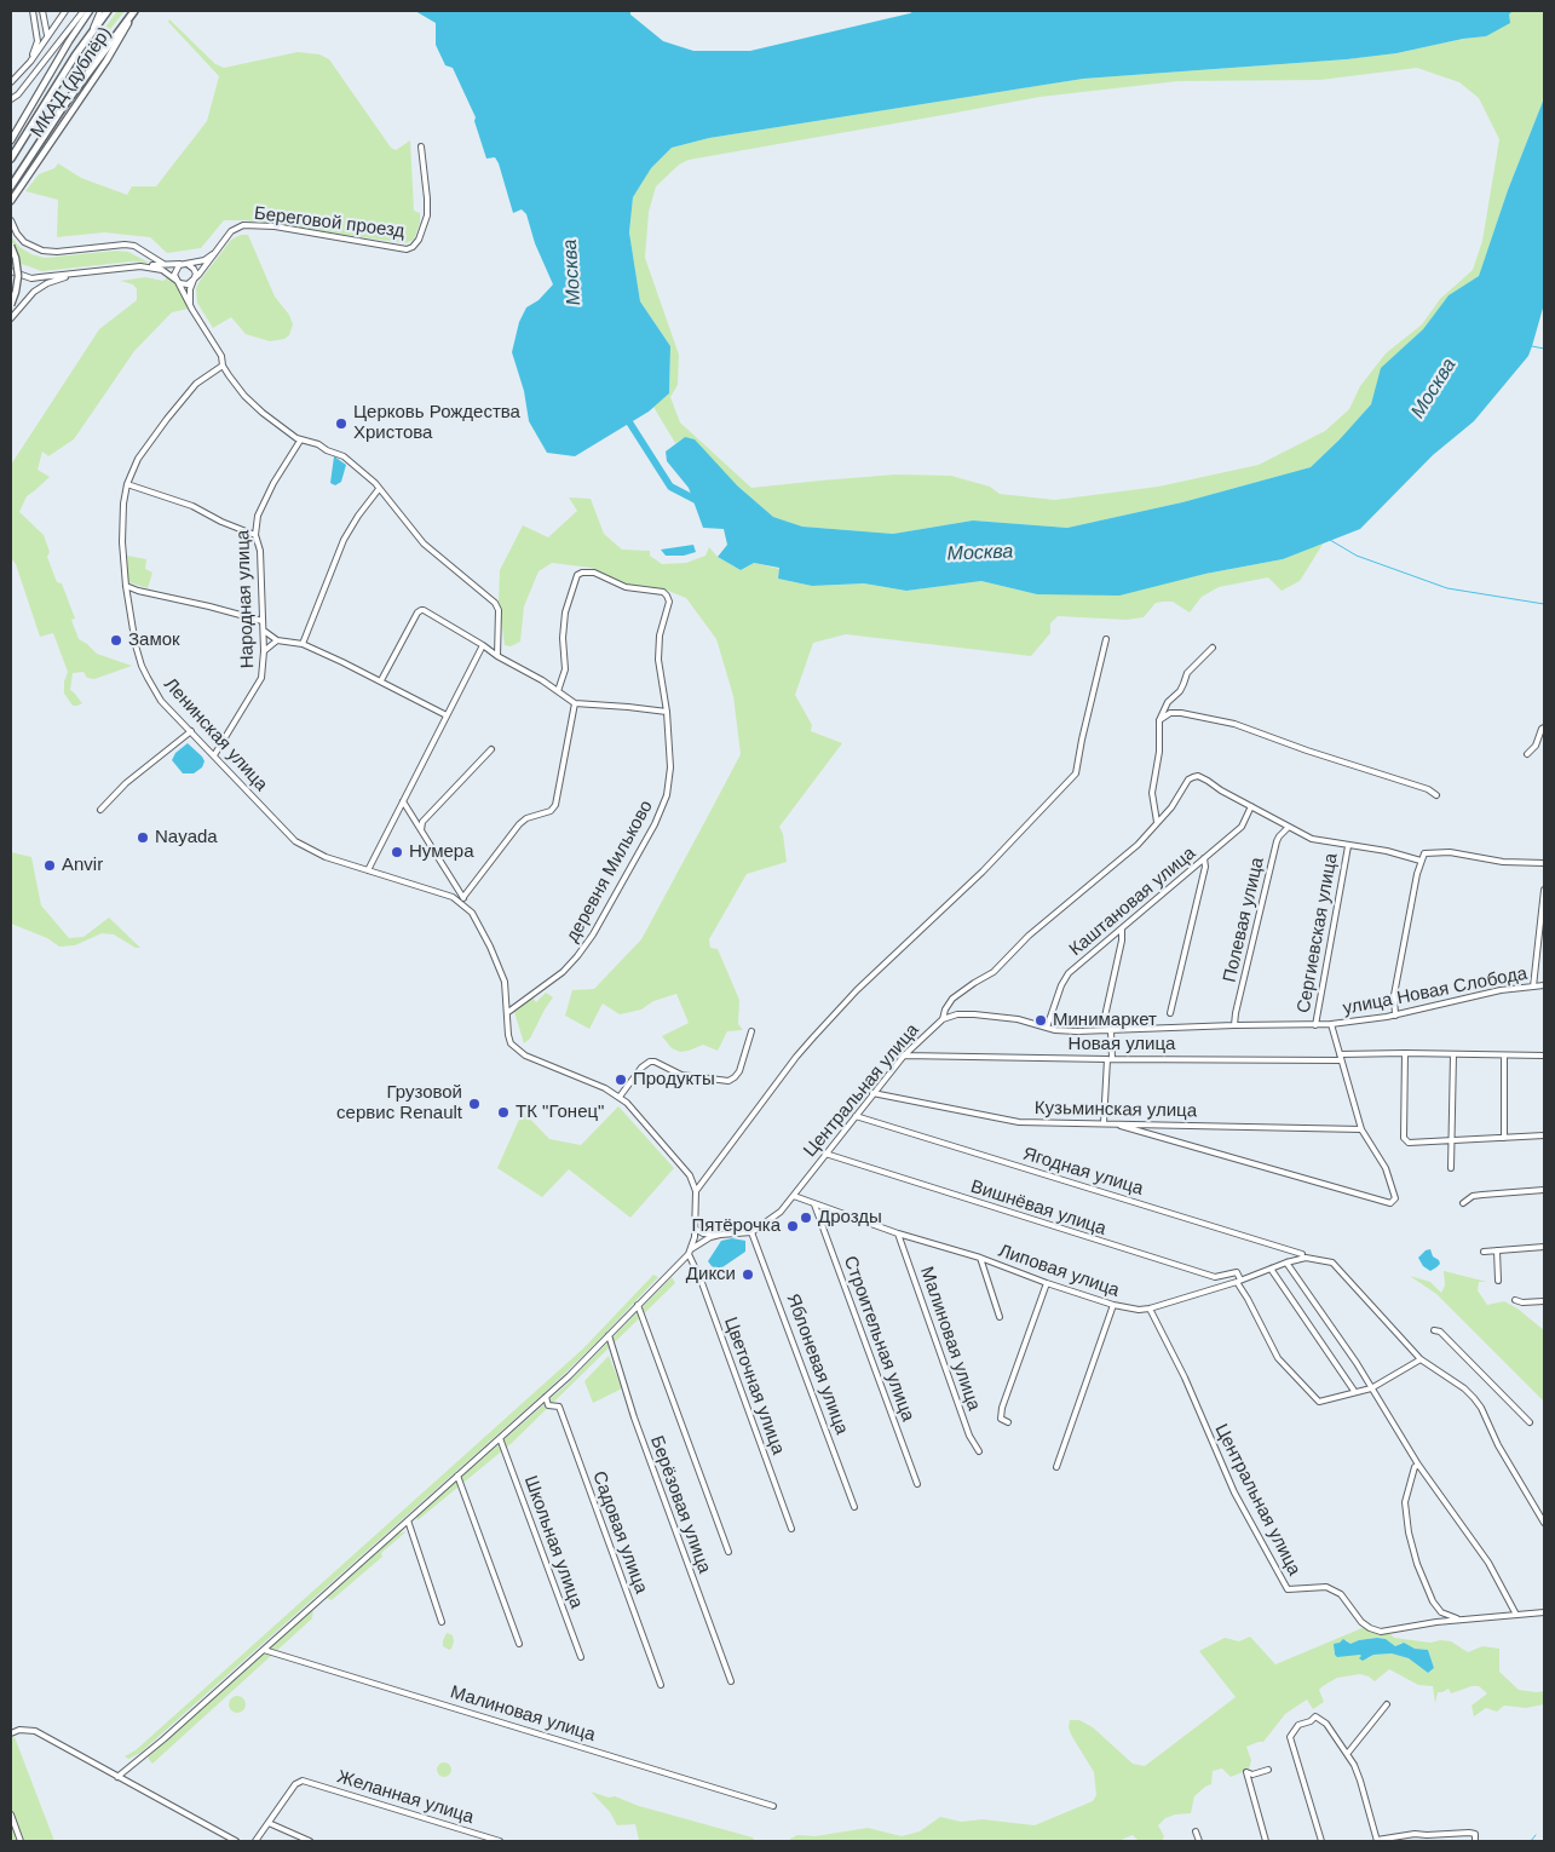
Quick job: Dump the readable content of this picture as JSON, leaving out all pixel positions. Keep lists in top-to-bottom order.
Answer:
{
  "streets": {
    "main road": ["МКАД (дублёр)"],
    "street": [
      "Береговой проезд",
      "Народная улица",
      "Ленинская улица",
      "деревня Мильково",
      "Каштановая улица",
      "Полевая улица",
      "Сергиевская улица",
      "улица Новая Слобода",
      "Новая улица",
      "Центральная улица",
      "Кузьминская улица",
      "Ягодная улица",
      "Вишнёвая улица",
      "Липовая улица",
      "Строительная улица",
      "Малиновая улица",
      "Яблоневая улица",
      "Цветочная улица",
      "Берёзовая улица",
      "Садовая улица",
      "Школьная улица",
      "Желанная улица"
    ]
  },
  "crossings": [
    ["Народная улица", "Ленинская улица"],
    ["Каштановая улица", "Центральная улица"],
    ["Полевая улица", "Центральная улица"],
    ["Сергиевская улица", "Центральная улица"],
    ["улица Новая Слобода", "Центральная улица"],
    ["Новая улица", "Центральная улица"],
    ["Центральная улица", "Кузьминская улица"],
    ["Центральная улица", "Ягодная улица"],
    ["Центральная улица", "Вишнёвая улица"],
    ["Центральная улица", "Липовая улица"],
    ["Центральная улица", "Яблоневая улица"],
    ["Вишнёвая улица", "Липовая улица"],
    ["Липовая улица", "Строительная улица"],
    ["Липовая улица", "Малиновая улица"]
  ],
  "water": ["Москва"],
  "places": [
    "Церковь Рождества Христова",
    "Замок",
    "Nayada",
    "Нумера",
    "Anvir",
    "Минимаркет",
    "Продукты",
    "Грузовой сервис Renault",
    "ТК \"Гонец\"",
    "Дрозды",
    "Пятёрочка",
    "Дикси"
  ]
}
